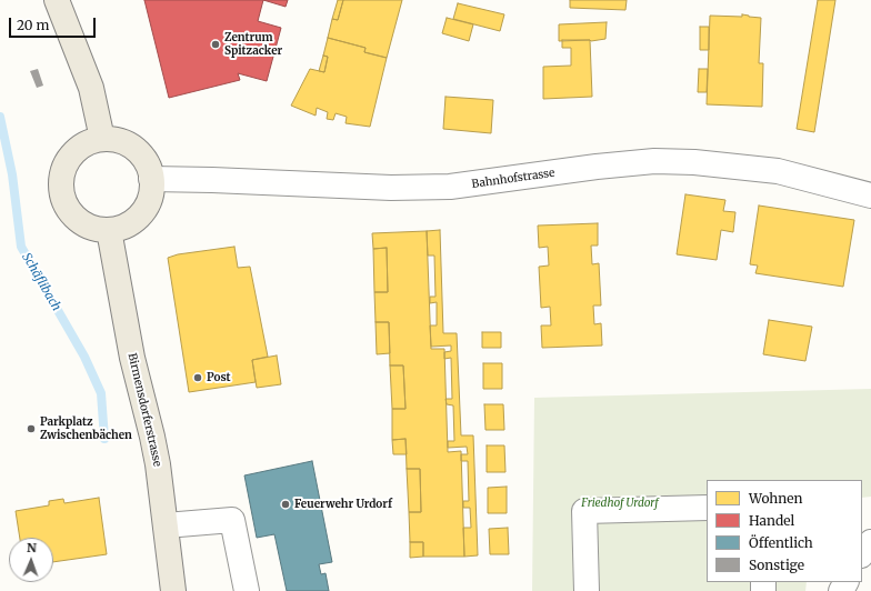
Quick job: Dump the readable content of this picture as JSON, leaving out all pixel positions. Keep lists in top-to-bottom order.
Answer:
{
  "streets": {
    "main road": ["Birmensdorferstrasse"],
    "street": ["Bahnhofstrasse"]
  },
  "crossings": [
    ["Bahnhofstrasse", "Birmensdorferstrasse"]
  ],
  "water": ["Schäflibach"],
  "parks": ["Friedhof Urdorf"],
  "places": [
    "Zentrum Spitzacker",
    "Post",
    "Parkplatz Zwischenbächen",
    "Feuerwehr Urdorf"
  ],
  "legend": [
    "Wohnen",
    "Handel",
    "Öffentlich",
    "Sonstige"
  ],
  "scale_bar": "20 m",
  "north": "top"
}
